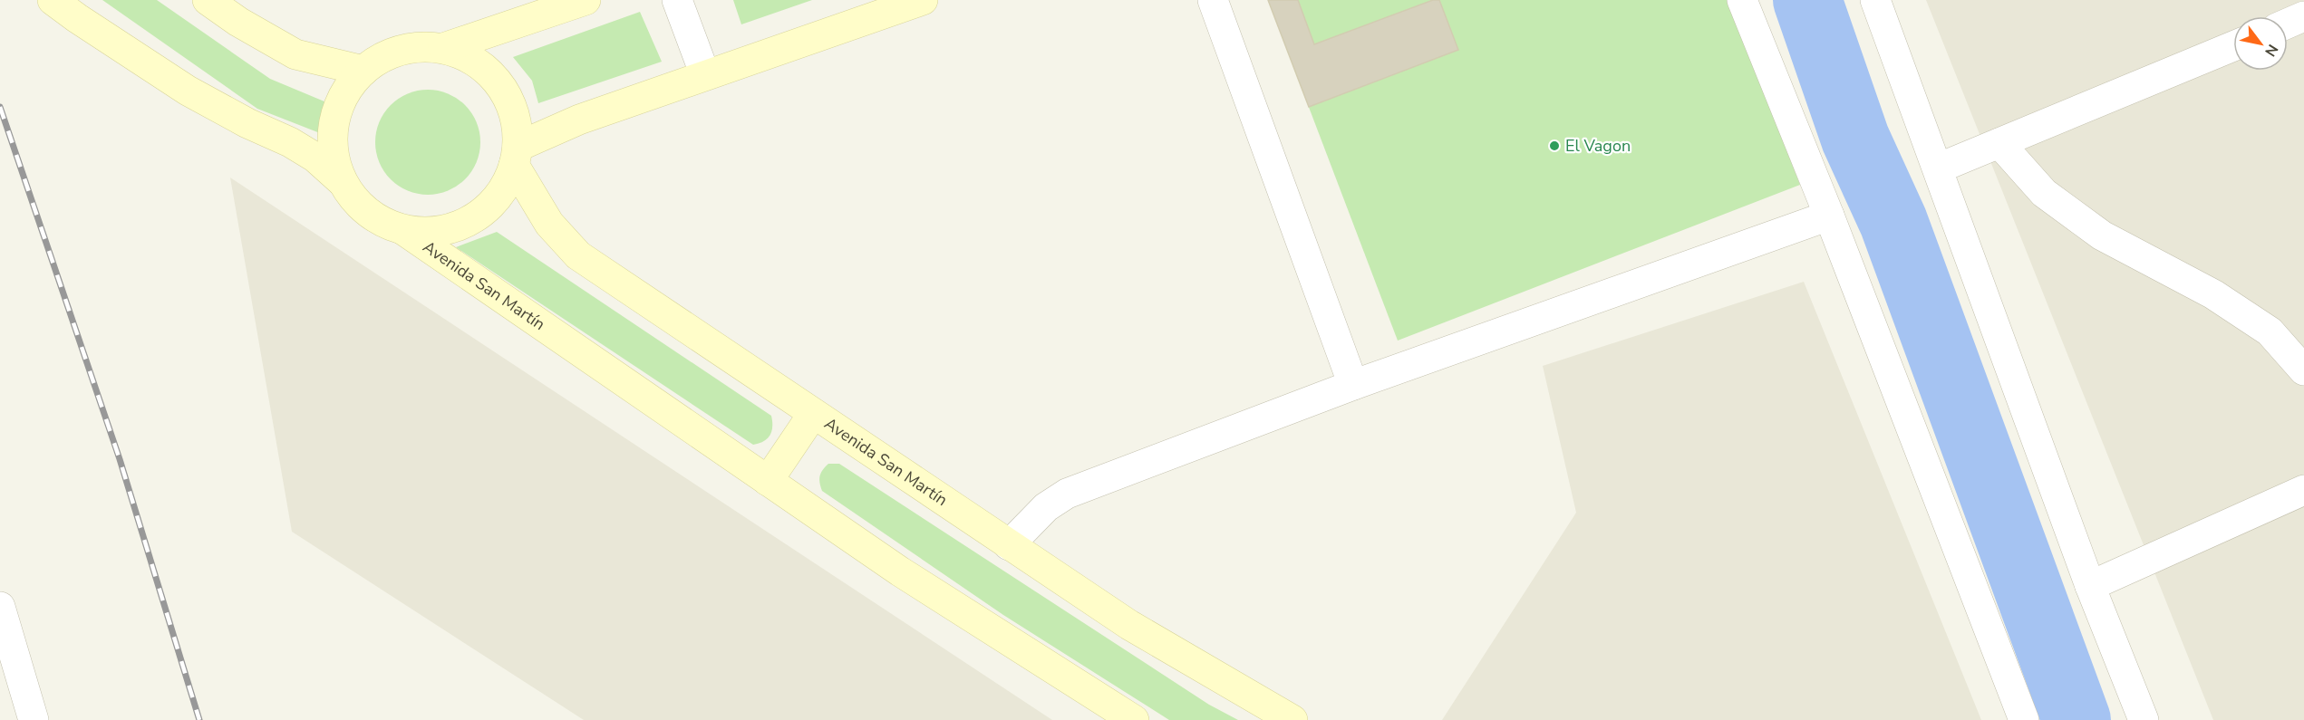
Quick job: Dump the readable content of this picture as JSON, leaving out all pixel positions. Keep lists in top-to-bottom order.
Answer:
{
  "streets": {
    "street": ["Avenida San Martín"]
  },
  "places": ["El Vagon"],
  "north": "bottom right"
}
